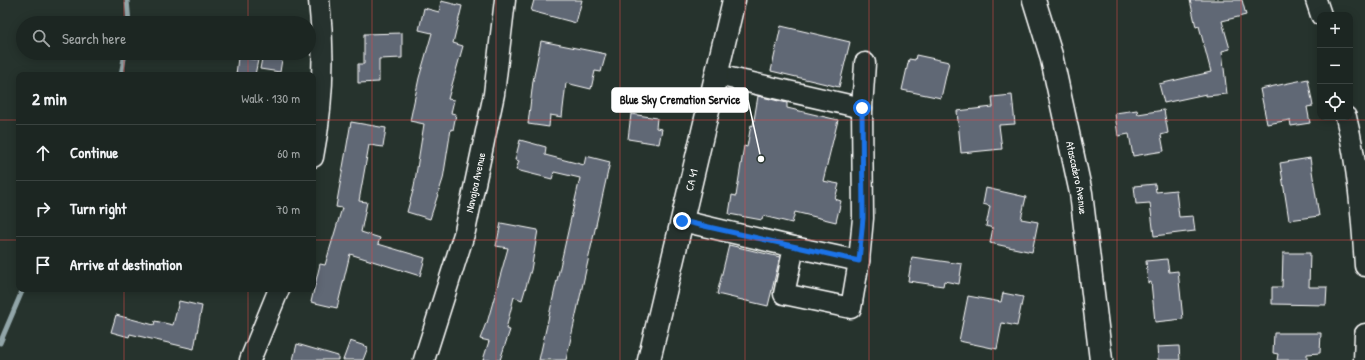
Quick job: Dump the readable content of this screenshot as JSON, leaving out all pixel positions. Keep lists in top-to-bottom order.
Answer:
{
  "streets": {
    "main road": ["Atascadero Avenue", "CA 41"],
    "street": ["Navajoa Avenue"]
  },
  "places": ["Blue Sky Cremation Service"],
  "page": {
    "map_buttons": ["+", "−"],
    "search": "Search here",
    "heading": ["2 min", "Walk · 130 m"],
    "list": [
      ["Continue", "60 m"],
      ["Turn right", "70 m"],
      "Arrive at destination"
    ]
  }
}
